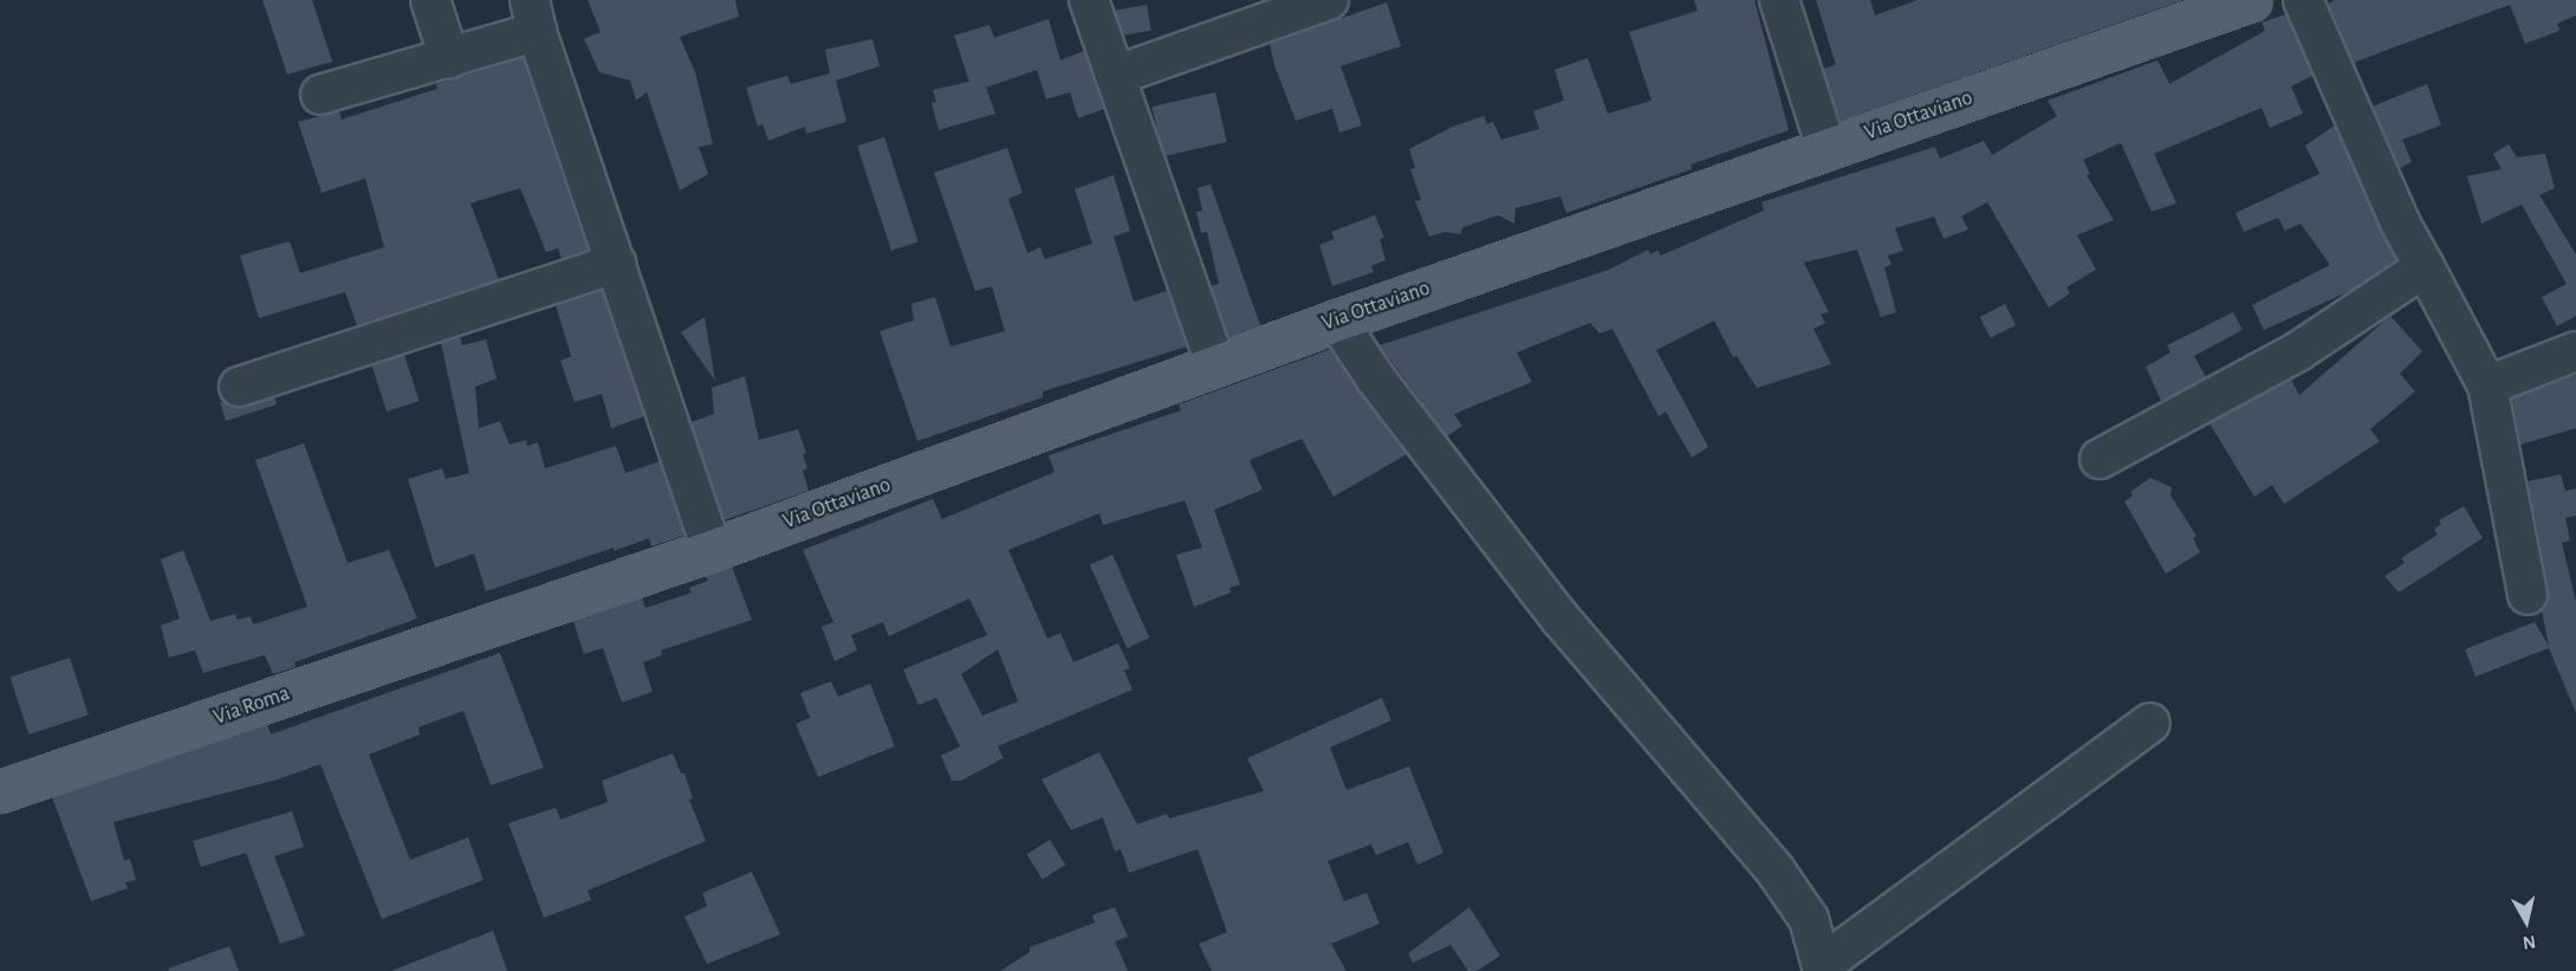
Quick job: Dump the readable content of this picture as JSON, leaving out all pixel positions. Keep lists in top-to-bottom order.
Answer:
{
  "streets": {
    "main road": ["Via Ottaviano", "Via Roma"]
  },
  "crossings": [
    ["Via Ottaviano", "Via Roma"]
  ],
  "north": "bottom"
}
